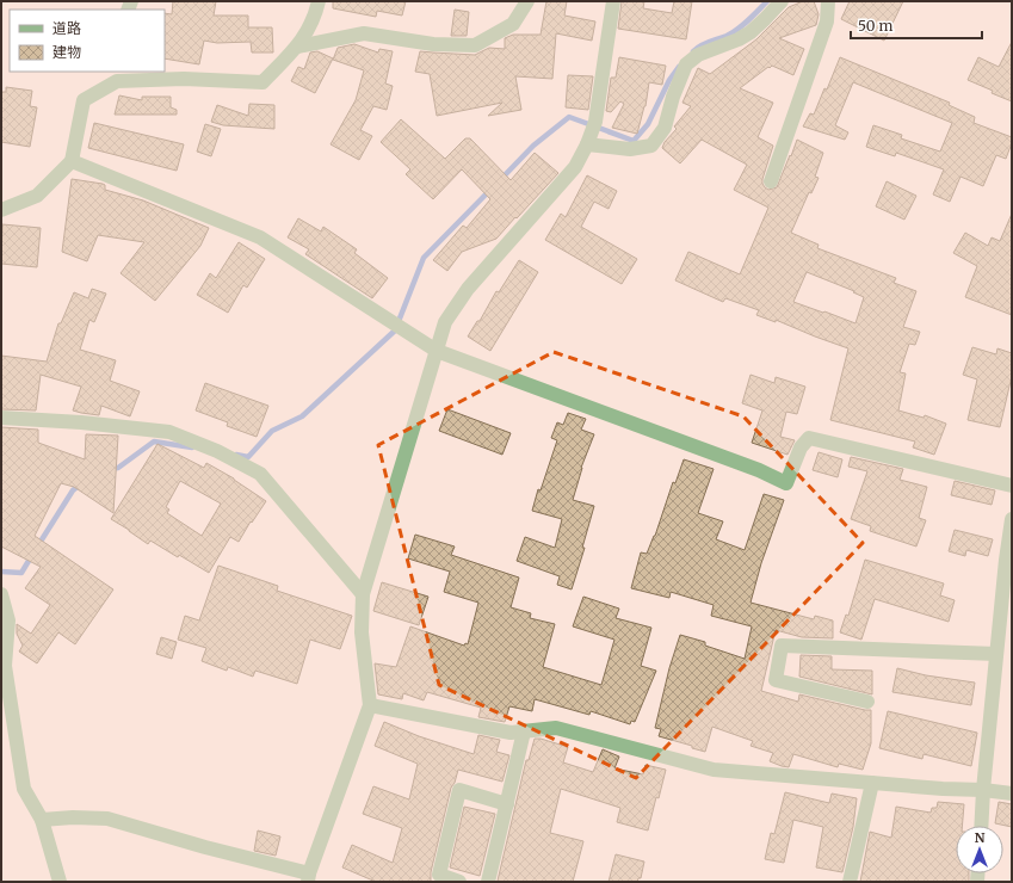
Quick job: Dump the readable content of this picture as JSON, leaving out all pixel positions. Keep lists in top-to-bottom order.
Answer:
{
  "legend": ["道路", "建物"],
  "scale_bar": "50 m",
  "north": "top"
}
